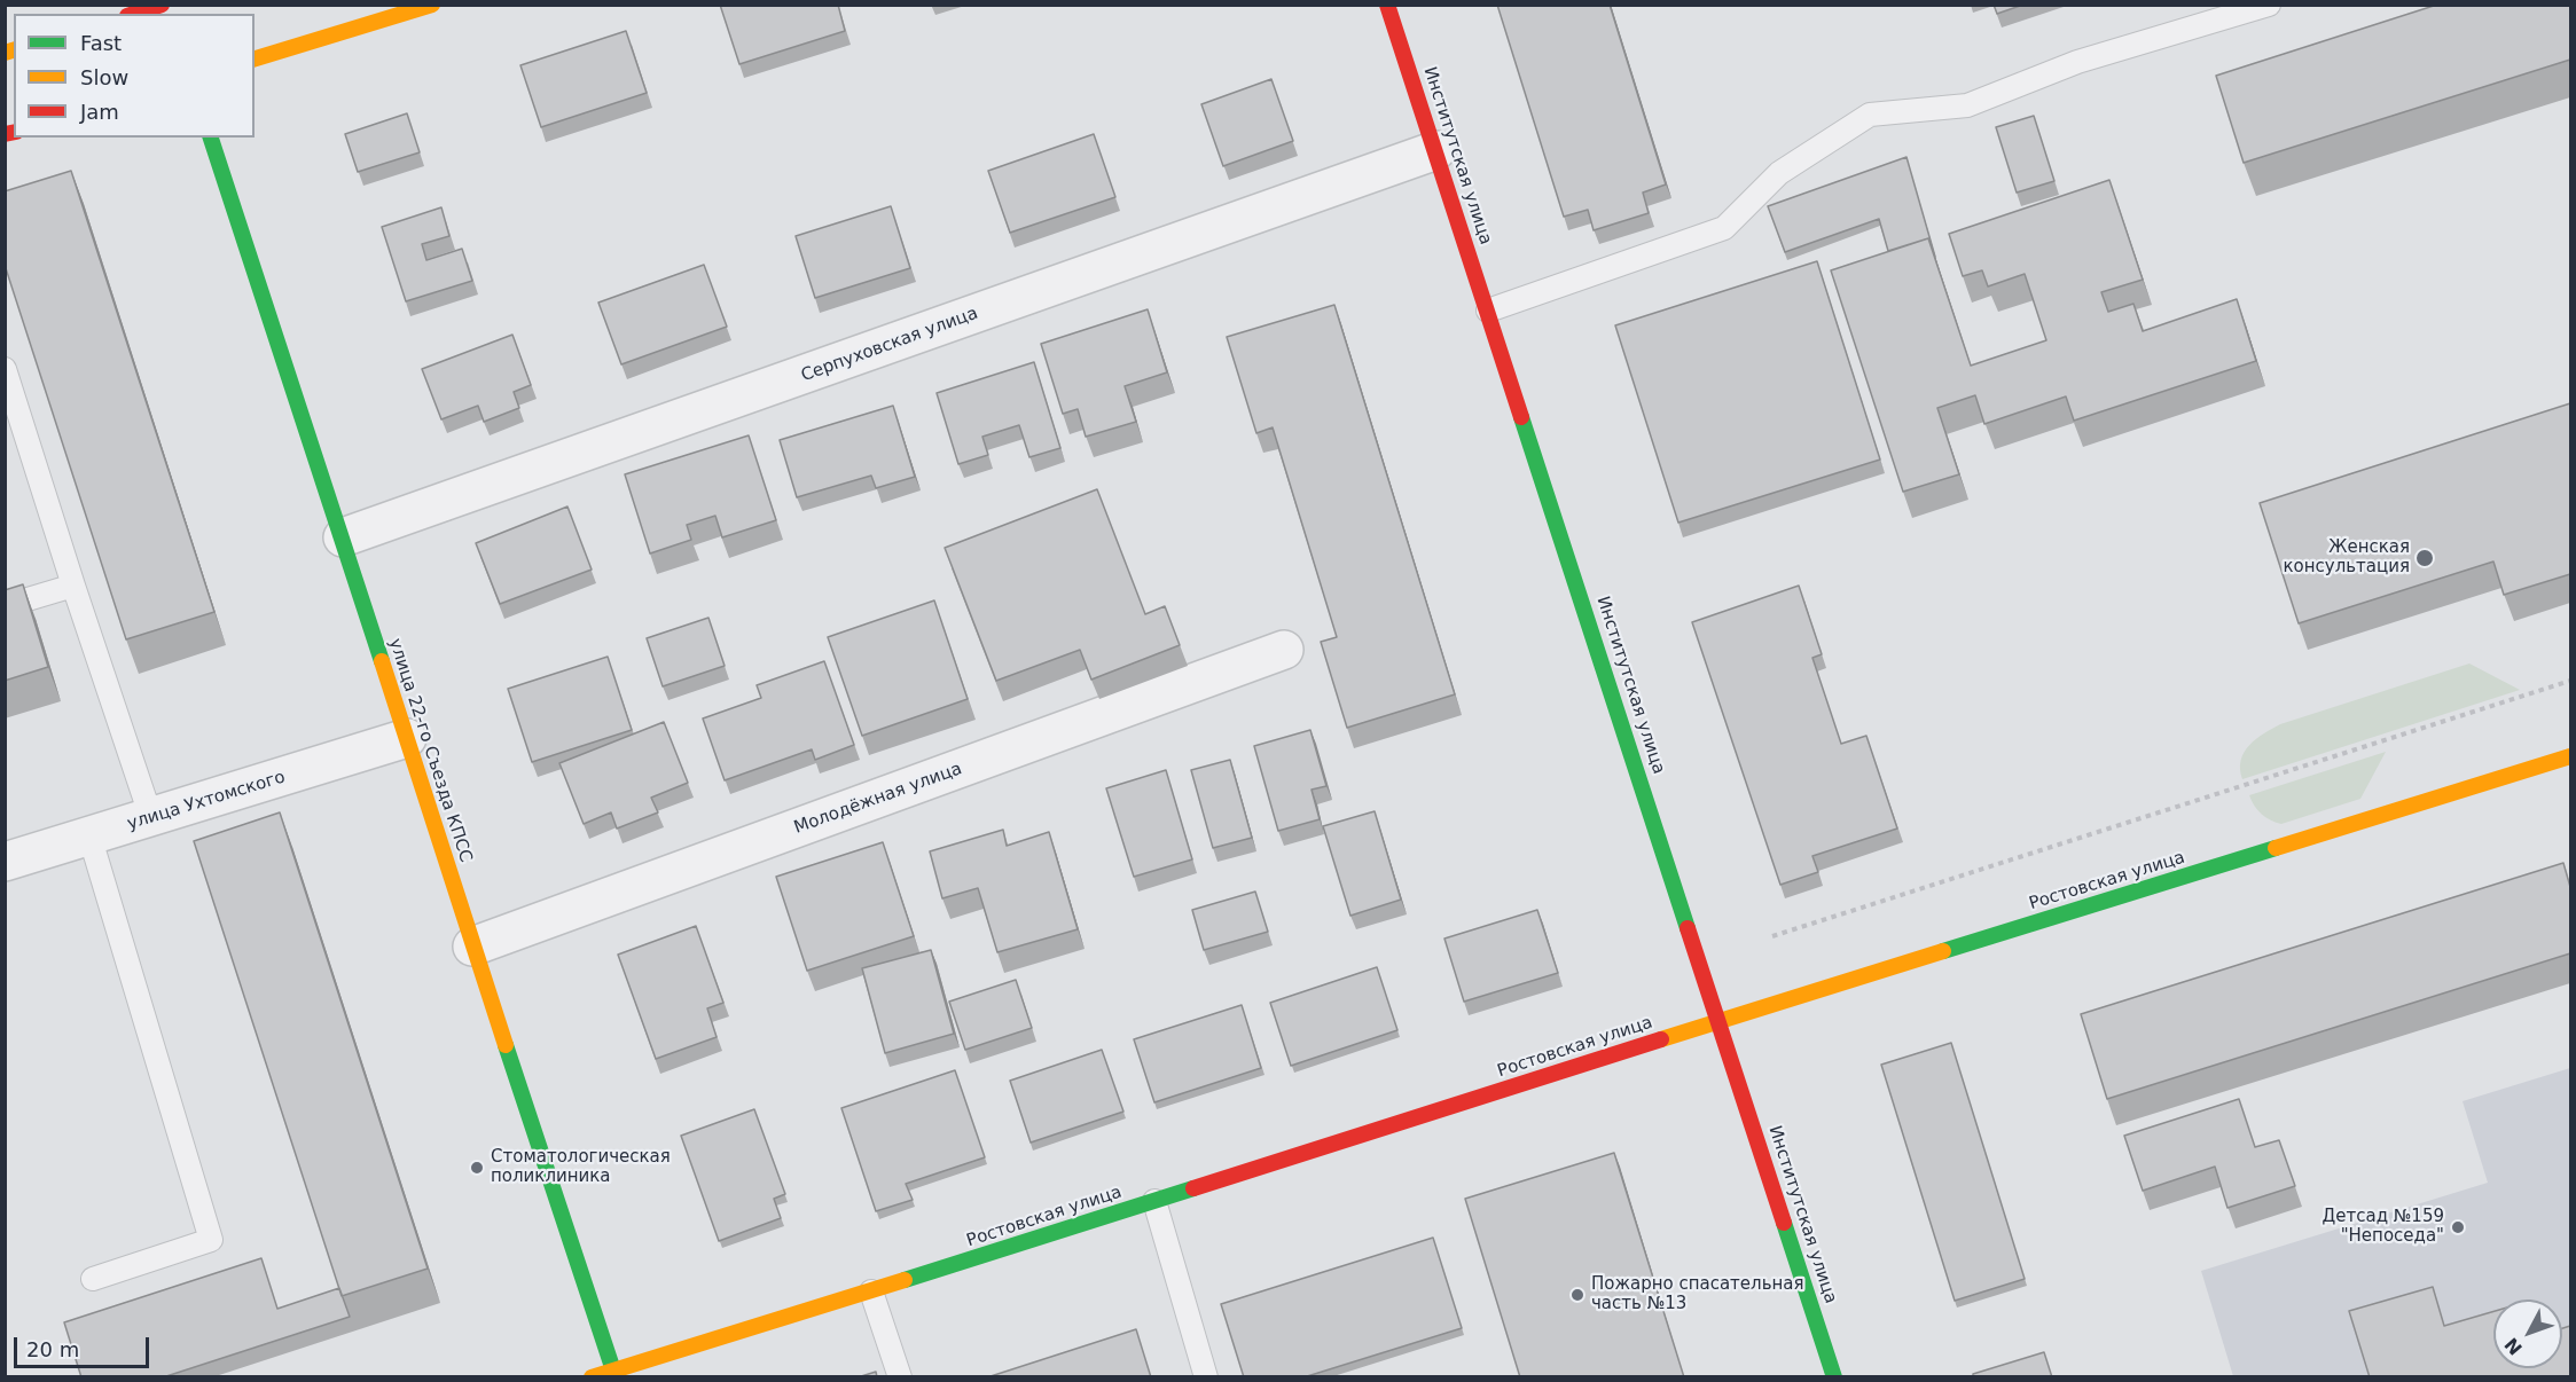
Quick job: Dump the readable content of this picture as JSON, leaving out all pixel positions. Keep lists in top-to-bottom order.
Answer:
{
  "streets": {
    "street": [
      "Институтская улица",
      "Серпуховская улица",
      "улица 22-го Съезда КПСС",
      "Молодёжная улица",
      "улица Ухтомского",
      "Ростовская улица"
    ]
  },
  "crossings": [
    ["Институтская улица", "Серпуховская улица"],
    ["Институтская улица", "Ростовская улица"],
    ["Серпуховская улица", "улица 22-го Съезда КПСС"],
    ["улица 22-го Съезда КПСС", "Молодёжная улица"],
    ["улица 22-го Съезда КПСС", "улица Ухтомского"],
    ["улица 22-го Съезда КПСС", "Ростовская улица"]
  ],
  "places": [
    "Женская консультация",
    "Стоматологическая поликлиника",
    "Детсад №159 \"Непоседа\"",
    "Пожарно спасательная часть №13"
  ],
  "legend": ["Fast", "Slow", "Jam"],
  "scale_bar": "20 m",
  "north": "bottom left"
}
